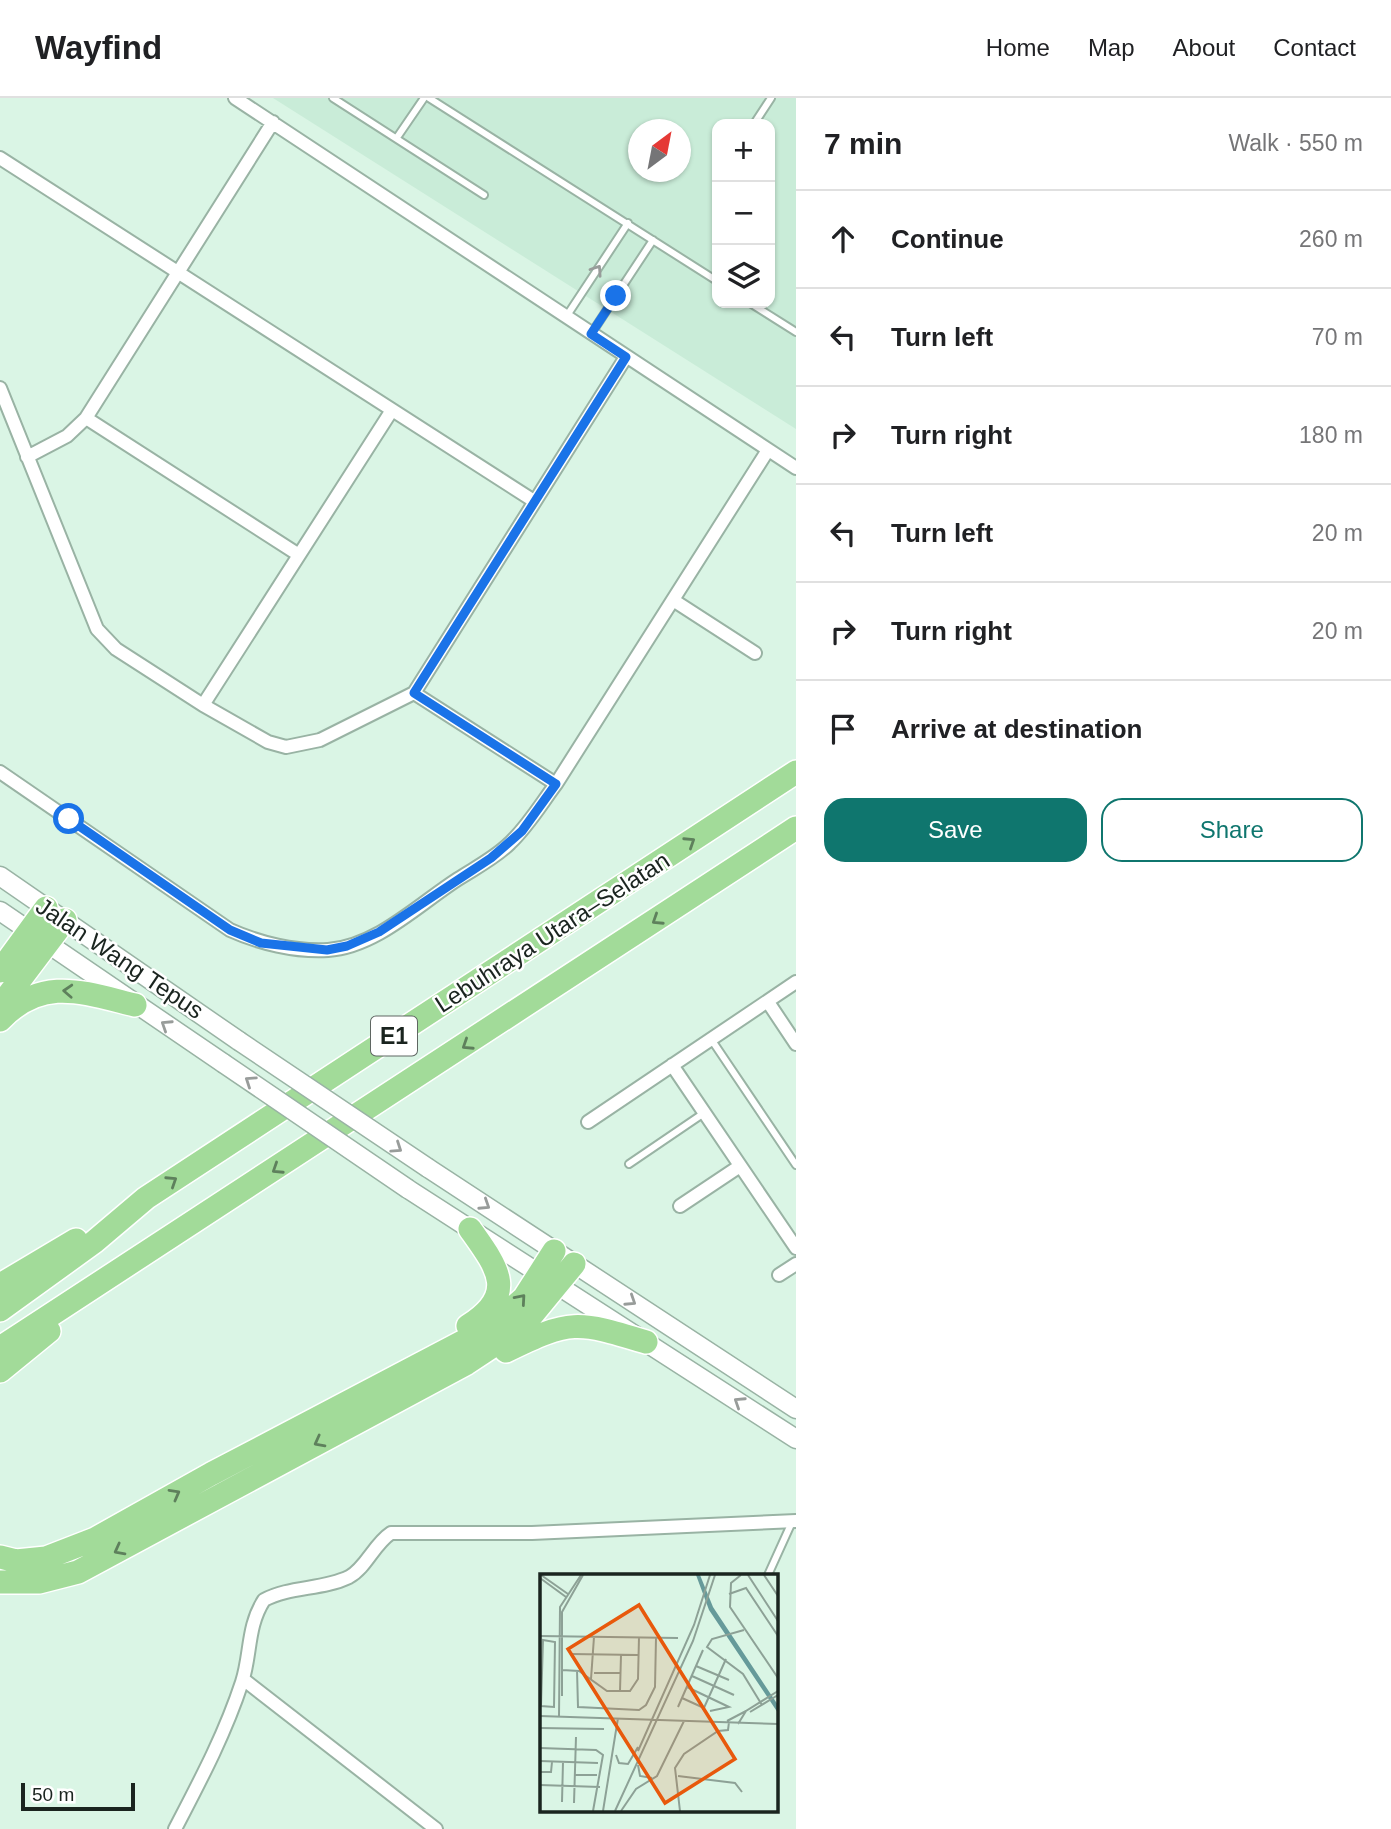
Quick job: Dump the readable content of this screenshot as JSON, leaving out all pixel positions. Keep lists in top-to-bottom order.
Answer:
{
  "streets": {
    "highway": ["Lebuhraya Utara–Selatan", "E1"],
    "main road": ["Jalan Wang Tepus"]
  },
  "scale_bar": "50 m",
  "north": "top right",
  "page": {
    "header": "Wayfind",
    "nav": [
      "Home",
      "Map",
      "About",
      "Contact"
    ],
    "heading": ["7 min", "Walk · 550 m"],
    "map_buttons": ["+", "−"],
    "list": [
      ["Continue", "260 m"],
      ["Turn left", "70 m"],
      ["Turn right", "180 m"],
      ["Turn left", "20 m"],
      ["Turn right", "20 m"],
      "Arrive at destination"
    ],
    "buttons": ["Save", "Share"],
    "scale": "50 m"
  }
}
